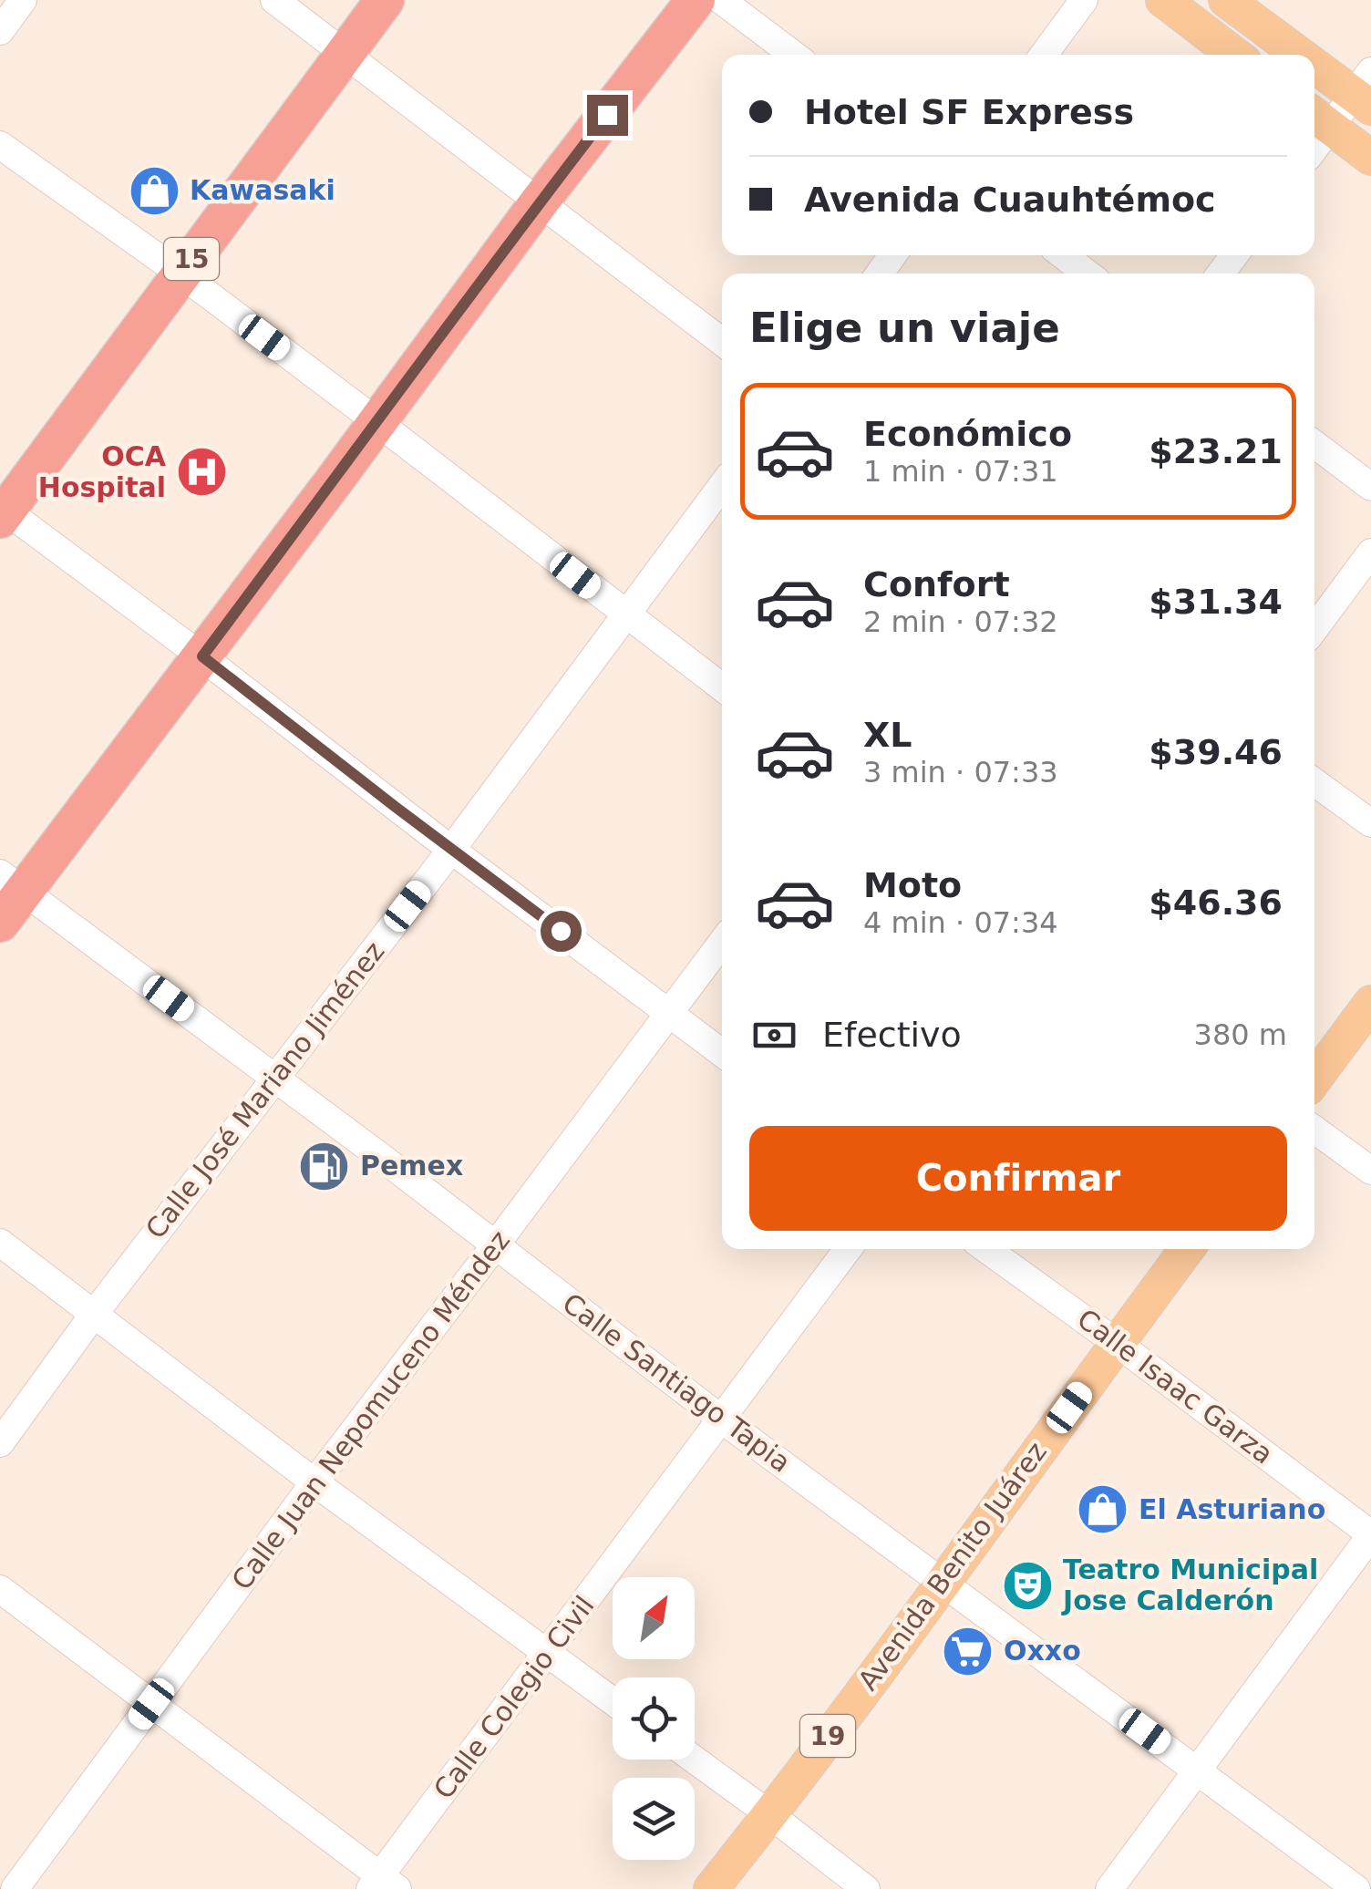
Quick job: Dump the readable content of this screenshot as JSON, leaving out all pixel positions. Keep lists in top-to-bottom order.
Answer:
{
  "streets": {
    "highway": ["15"],
    "main road": ["Avenida Benito Juárez", "19"],
    "street": [
      "Calle José Mariano Jiménez",
      "Calle Santiago Tapia",
      "Calle Isaac Garza",
      "Calle Juan Nepomuceno Méndez",
      "Calle Colegio Civil"
    ]
  },
  "crossings": [
    ["Calle José Mariano Jiménez", "Calle Santiago Tapia"],
    ["Calle Santiago Tapia", "Calle Juan Nepomuceno Méndez"],
    ["Calle Santiago Tapia", "Avenida Benito Juárez"],
    ["Calle Santiago Tapia", "Calle Colegio Civil"],
    ["Calle Isaac Garza", "Avenida Benito Juárez"]
  ],
  "places": {
    "shop": ["Kawasaki", "El Asturiano"],
    "hospital": ["OCA Hospital"],
    "fuel station": ["Pemex"],
    "theatre": ["Teatro Municipal Jose Calderón"],
    "supermarket": ["Oxxo"]
  },
  "north": "top right",
  "page": {
    "banner": ["Hotel SF Express", "Avenida Cuauhtémoc"],
    "heading": "Elige un viaje",
    "list": [
      {
        "name": "Económico",
        "note": "1 min · 07:31",
        "value": "$23.21"
      },
      {
        "name": "Confort",
        "note": "2 min · 07:32",
        "value": "$31.34"
      },
      {
        "name": "XL",
        "note": "3 min · 07:33",
        "value": "$39.46"
      },
      {
        "name": "Moto",
        "note": "4 min · 07:34",
        "value": "$46.36"
      }
    ],
    "pay": ["Efectivo", "380 m"],
    "buttons": "Confirmar"
  }
}
